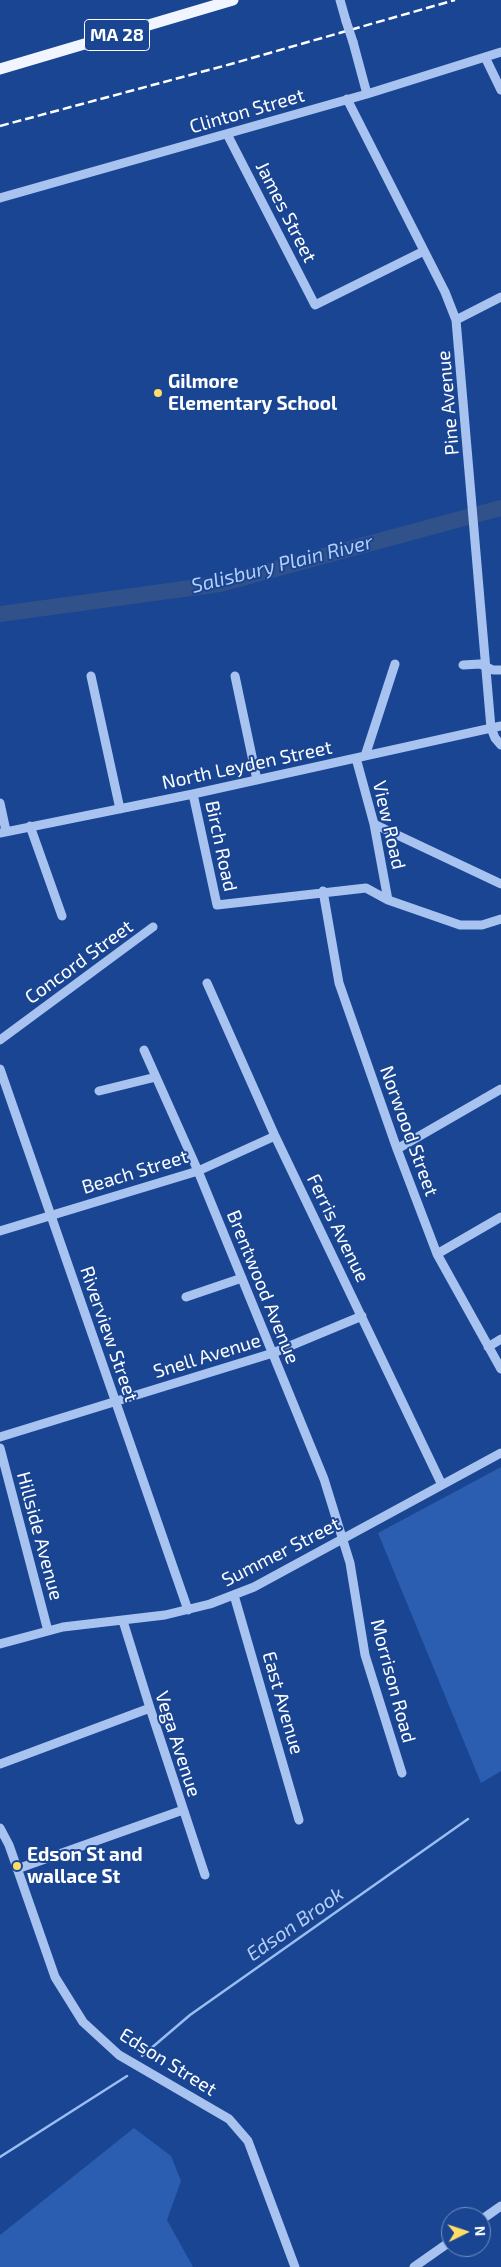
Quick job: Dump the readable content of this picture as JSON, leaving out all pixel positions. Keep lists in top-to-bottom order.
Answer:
{
  "streets": {
    "main road": ["MA 28"],
    "street": [
      "Clinton Street",
      "James Street",
      "Pine Avenue",
      "North Leyden Street",
      "View Road",
      "Birch Road",
      "Concord Street",
      "Norwood Street",
      "Beach Street",
      "Ferris Avenue",
      "Brentwood Avenue",
      "Riverview Street",
      "Snell Avenue",
      "Hillside Avenue",
      "Summer Street",
      "Morrison Road",
      "East Avenue",
      "Vega Avenue",
      "Edson Street"
    ]
  },
  "crossings": [
    ["Clinton Street", "James Street"],
    ["Clinton Street", "Pine Avenue"],
    ["James Street", "Pine Avenue"],
    ["Pine Avenue", "North Leyden Street"],
    ["North Leyden Street", "View Road"],
    ["North Leyden Street", "Birch Road"],
    ["Birch Road", "Norwood Street"],
    ["Beach Street", "Ferris Avenue"],
    ["Beach Street", "Brentwood Avenue"],
    ["Beach Street", "Riverview Street"],
    ["Ferris Avenue", "Snell Avenue"],
    ["Ferris Avenue", "Summer Street"],
    ["Brentwood Avenue", "Snell Avenue"],
    ["Brentwood Avenue", "Summer Street"],
    ["Brentwood Avenue", "Morrison Road"],
    ["Riverview Street", "Snell Avenue"],
    ["Riverview Street", "Summer Street"],
    ["Hillside Avenue", "Summer Street"],
    ["Summer Street", "Morrison Road"],
    ["Summer Street", "East Avenue"],
    ["Summer Street", "Vega Avenue"]
  ],
  "water": ["Salisbury Plain River", "Edson Brook"],
  "places": ["Gilmore Elementary School", "Edson St and wallace St"],
  "north": "right"
}
